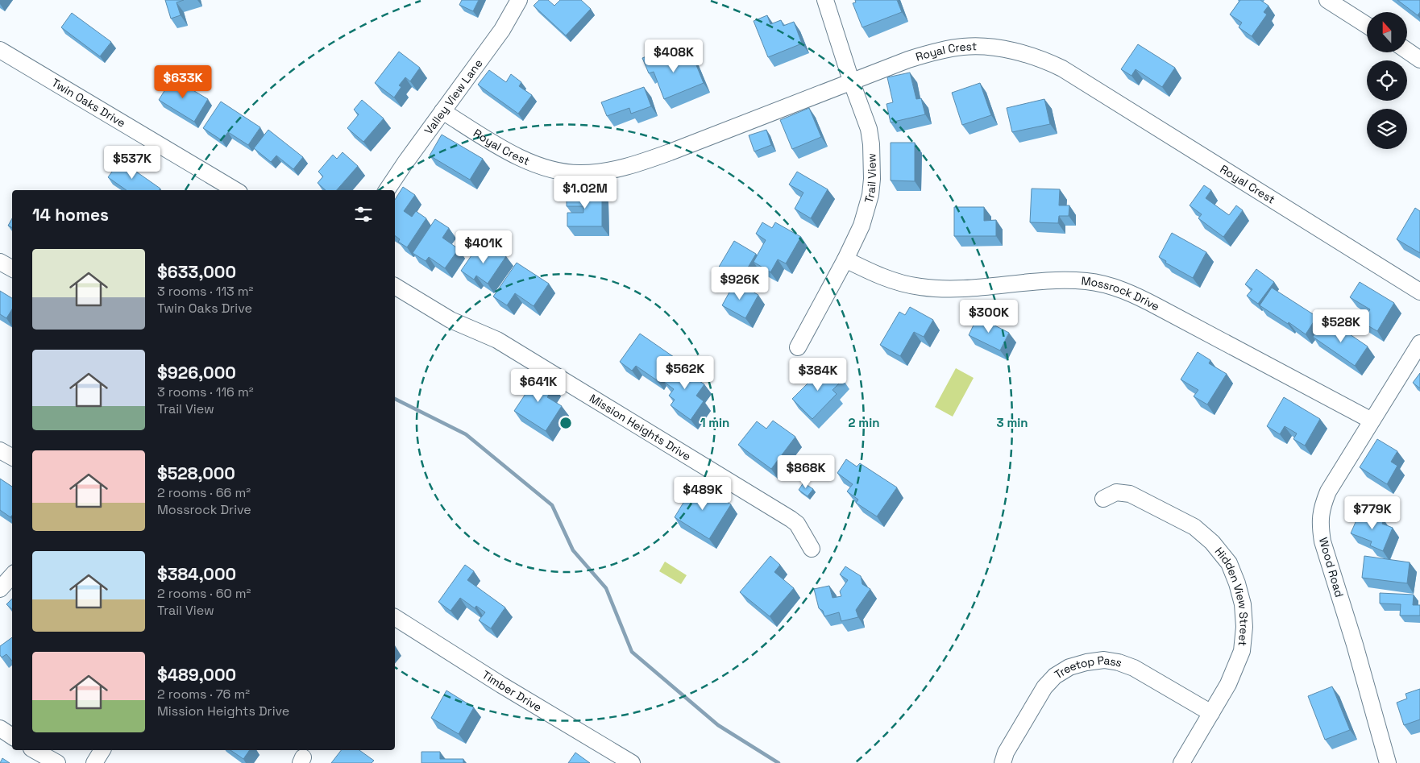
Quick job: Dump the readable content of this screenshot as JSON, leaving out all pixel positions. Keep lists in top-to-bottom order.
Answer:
{
  "streets": {
    "street": [
      "Royal Crest",
      "Valley View Lane",
      "Twin Oaks Drive",
      "Trail View",
      "Mossrock Drive",
      "Mission Heights Drive",
      "Wood Road",
      "Hidden View Street",
      "Treetop Pass",
      "Timber Drive"
    ]
  },
  "crossings": [
    ["Royal Crest", "Valley View Lane"],
    ["Royal Crest", "Trail View"],
    ["Trail View", "Mossrock Drive"],
    ["Mossrock Drive", "Wood Road"],
    ["Hidden View Street", "Treetop Pass"]
  ],
  "north": "top",
  "page": {
    "price": [
      "$408K",
      "$633K",
      "$537K",
      "$1.02M",
      "$401K",
      "$926K",
      "$300K",
      "$528K",
      "$562K",
      "$384K",
      "$641K",
      "$868K",
      "$489K",
      "$779K"
    ],
    "heading": "14 homes",
    "list": [
      {
        "name": "$633,000",
        "note": "3 rooms · 113 m² · Twin Oaks Drive"
      },
      {
        "name": "$926,000",
        "note": "3 rooms · 116 m² · Trail View"
      },
      {
        "name": "$528,000",
        "note": "2 rooms · 66 m² · Mossrock Drive"
      },
      {
        "name": "$384,000",
        "note": "2 rooms · 60 m² · Trail View"
      },
      {
        "name": "$489,000",
        "note": "2 rooms · 76 m² · Mission Heights Drive"
      }
    ]
  },
  "rings": ["1 min", "2 min", "3 min"]
}
